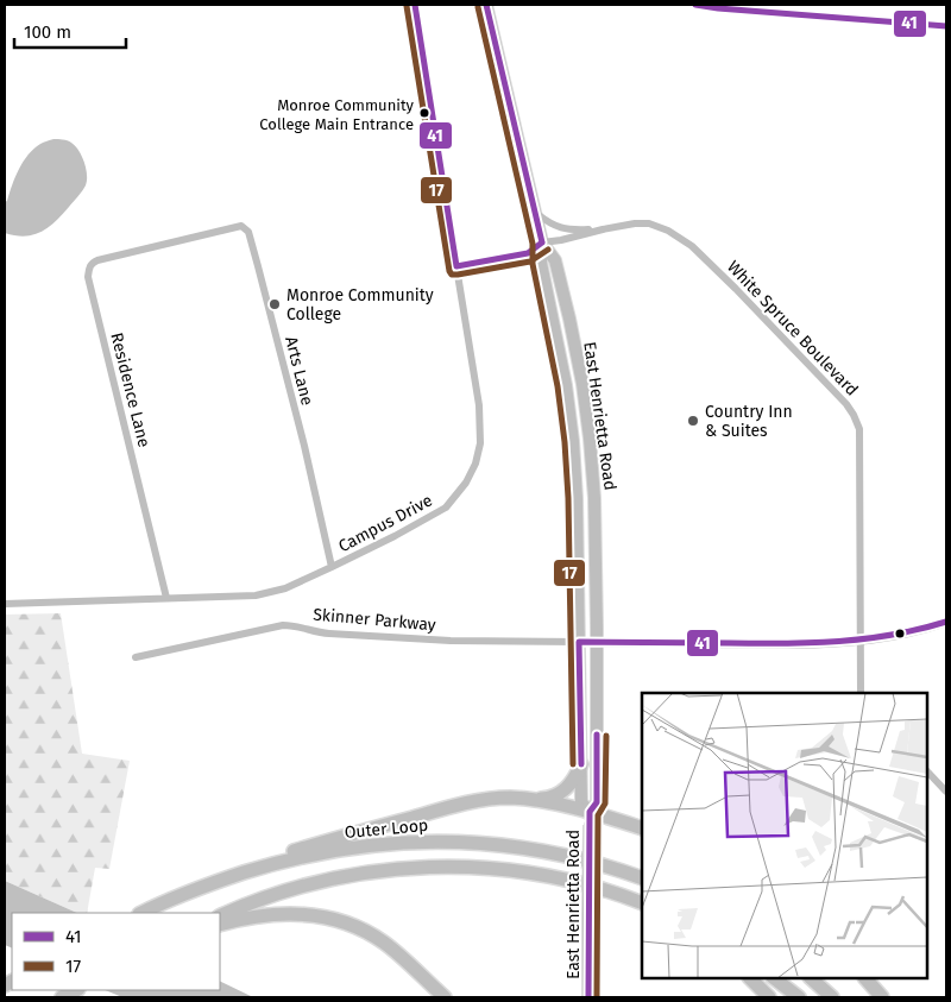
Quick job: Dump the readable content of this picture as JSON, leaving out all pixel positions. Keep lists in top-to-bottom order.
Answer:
{
  "streets": {
    "highway": ["Outer Loop"],
    "main road": ["East Henrietta Road"],
    "street": [
      "White Spruce Boulevard",
      "Arts Lane",
      "Residence Lane",
      "Campus Drive",
      "Skinner Parkway"
    ]
  },
  "crossings": [
    ["White Spruce Boulevard", "East Henrietta Road"],
    ["Arts Lane", "Residence Lane"],
    ["Arts Lane", "Campus Drive"],
    ["Residence Lane", "Campus Drive"],
    ["East Henrietta Road", "Skinner Parkway"]
  ],
  "places": ["Monroe Community College Main Entrance", "Monroe Community College", "Country Inn & Suites"],
  "lines": ["transit line 41", "transit line 17"],
  "legend": ["41", "17"],
  "scale_bar": "100 m"
}
